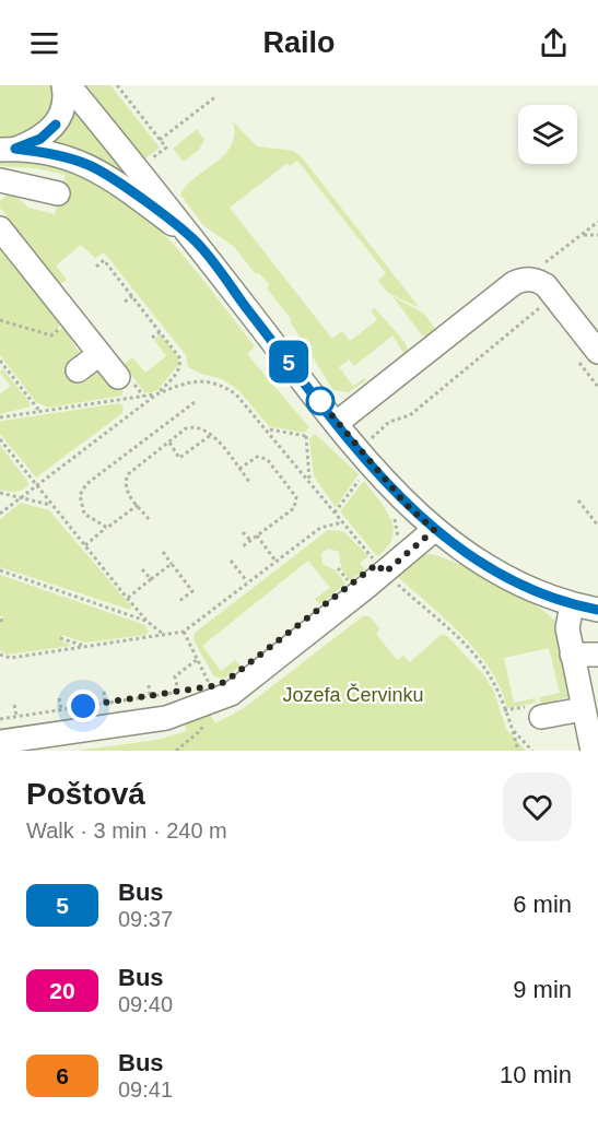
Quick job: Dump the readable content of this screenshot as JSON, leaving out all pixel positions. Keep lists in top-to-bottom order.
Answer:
{
  "parks": ["Jozefa Červinku"],
  "lines": ["bus line 5"],
  "page": {
    "header": "Railo",
    "on_map": "5",
    "heading": ["Poštová", "Walk · 3 min · 240 m"],
    "list": [
      {
        "mark": "5",
        "name": "Bus",
        "note": "09:37",
        "value": "6 min"
      },
      {
        "mark": "20",
        "name": "Bus",
        "note": "09:40",
        "value": "9 min"
      },
      {
        "mark": "6",
        "name": "Bus",
        "note": "09:41",
        "value": "10 min"
      }
    ]
  }
}
